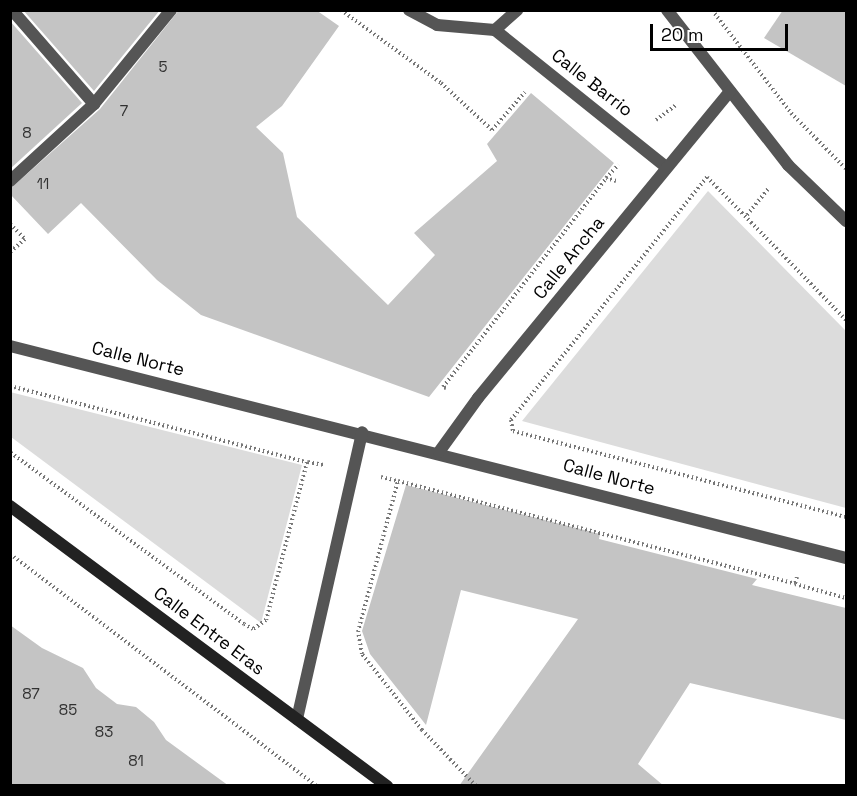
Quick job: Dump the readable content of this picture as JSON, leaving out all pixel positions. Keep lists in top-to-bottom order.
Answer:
{
  "streets": {
    "street": [
      "Calle Barrio",
      "Calle Ancha",
      "Calle Norte",
      "Calle Entre Eras"
    ]
  },
  "crossings": [
    ["Calle Barrio", "Calle Ancha"],
    ["Calle Ancha", "Calle Norte"]
  ],
  "house_numbers": [
    "5",
    "7",
    "8",
    "11",
    "87",
    "85",
    "83",
    "81"
  ],
  "scale_bar": "20 m"
}
